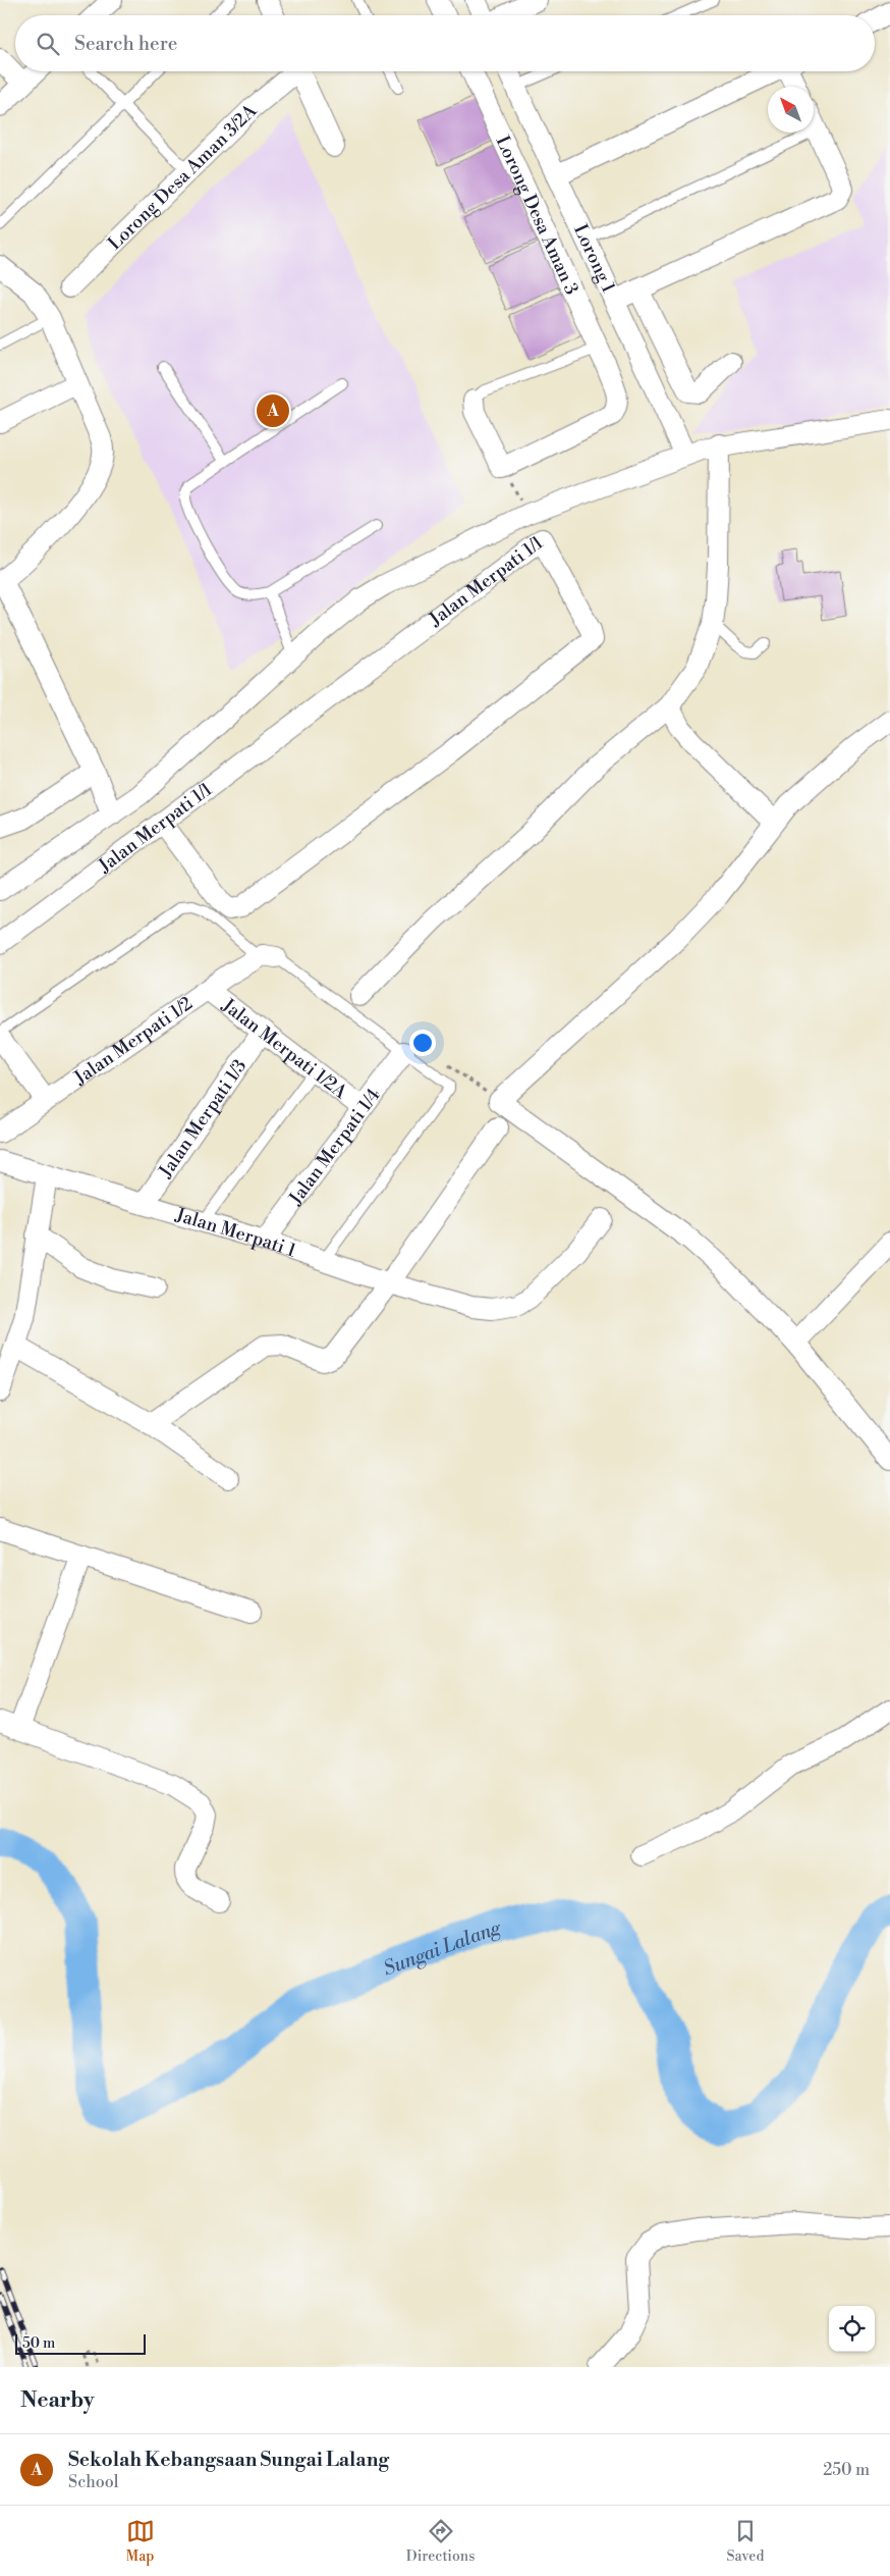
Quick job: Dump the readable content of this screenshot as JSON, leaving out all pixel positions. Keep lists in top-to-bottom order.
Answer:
{
  "streets": {
    "street": [
      "Lorong Desa Aman 3/2A",
      "Lorong Desa Aman 3",
      "Lorong 1",
      "Jalan Merpati 1/1",
      "Jalan Merpati 1/2",
      "Jalan Merpati 1/2A",
      "Jalan Merpati 1/3",
      "Jalan Merpati 1/4",
      "Jalan Merpati 1"
    ]
  },
  "crossings": [
    ["Jalan Merpati 1/2", "Jalan Merpati 1/2A"],
    ["Jalan Merpati 1/2A", "Jalan Merpati 1/3"],
    ["Jalan Merpati 1/2A", "Jalan Merpati 1/4"],
    ["Jalan Merpati 1/3", "Jalan Merpati 1"],
    ["Jalan Merpati 1/4", "Jalan Merpati 1"]
  ],
  "water": ["Sungai Lalang"],
  "scale_bar": "50 m",
  "north": "top left",
  "page": {
    "search": "Search here",
    "pins": "A",
    "scale": "50 m",
    "heading": "Nearby",
    "list": [
      {
        "mark": "A",
        "name": "Sekolah Kebangsaan Sungai Lalang",
        "note": "School",
        "value": "250 m"
      }
    ],
    "nav": ["Map", "Directions", "Saved"]
  }
}
